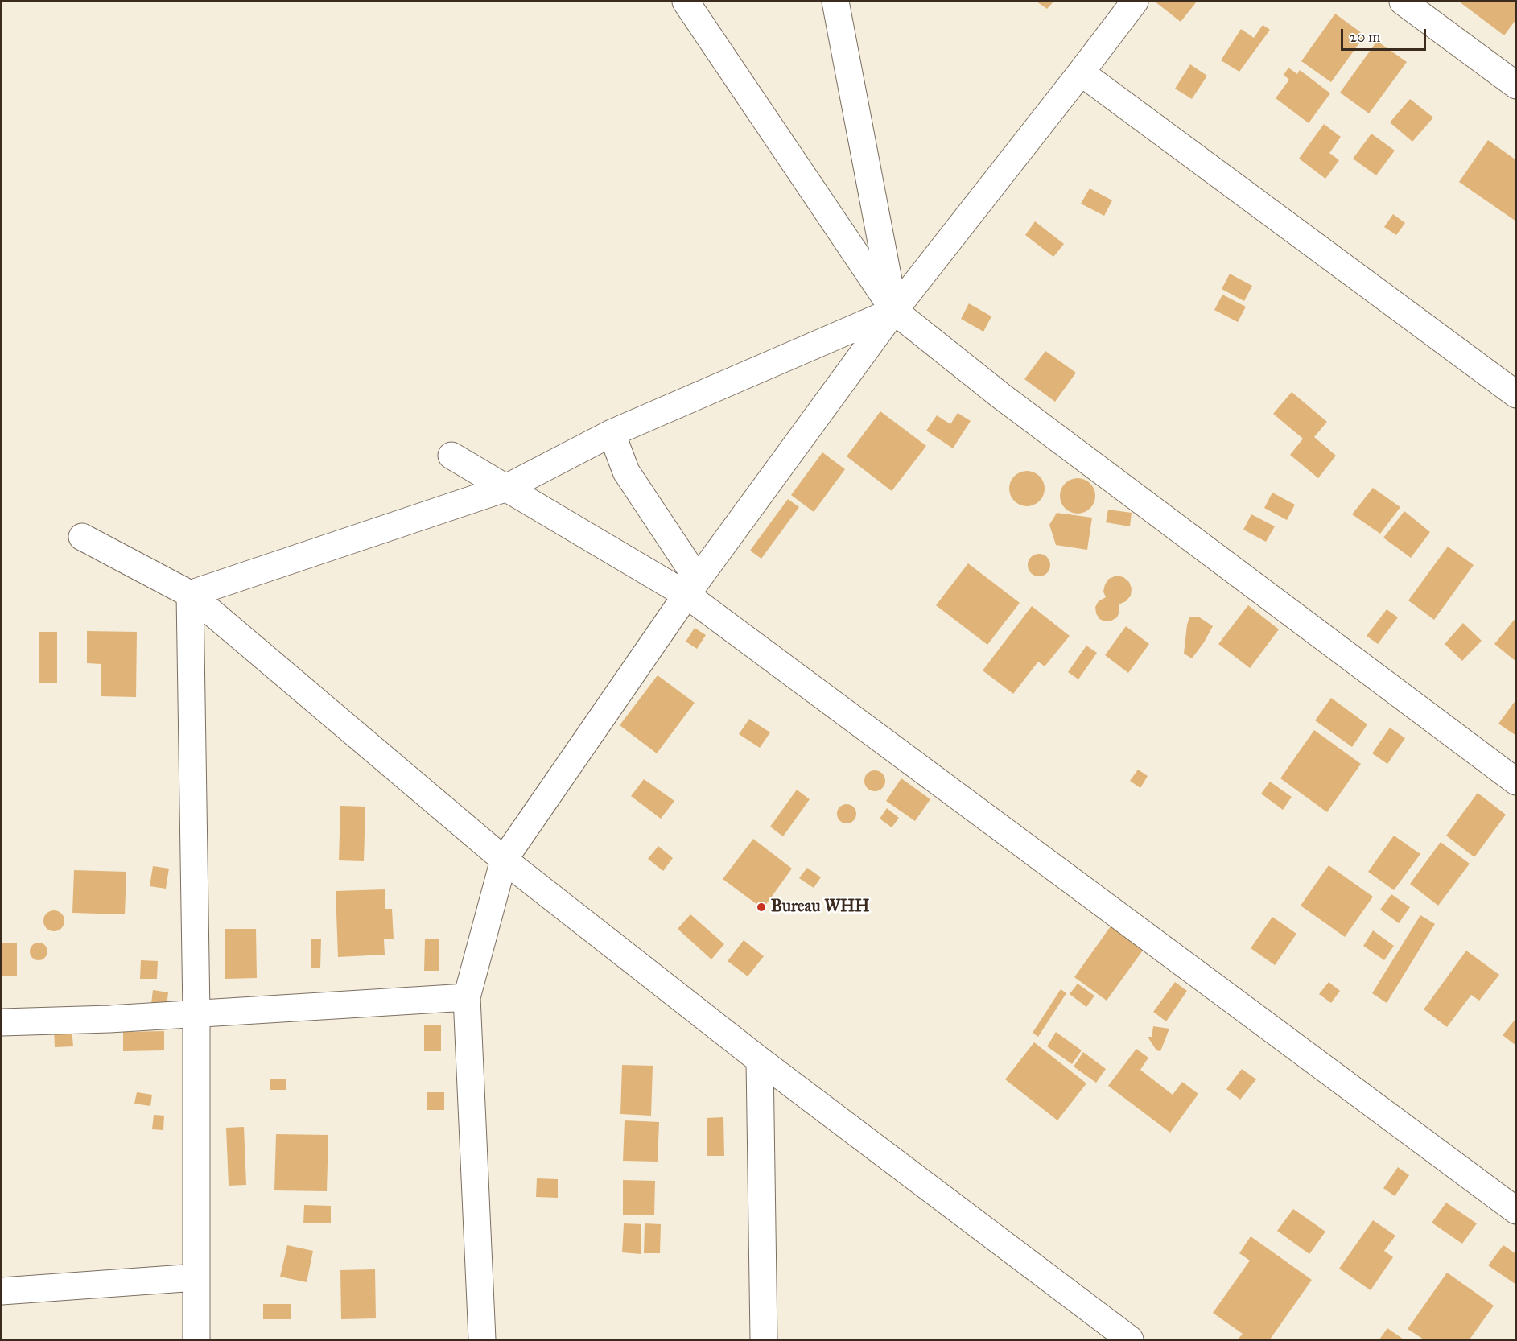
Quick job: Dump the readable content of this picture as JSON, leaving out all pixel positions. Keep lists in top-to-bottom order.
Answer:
{
  "places": ["Bureau WHH"],
  "scale_bar": "20 m"
}
